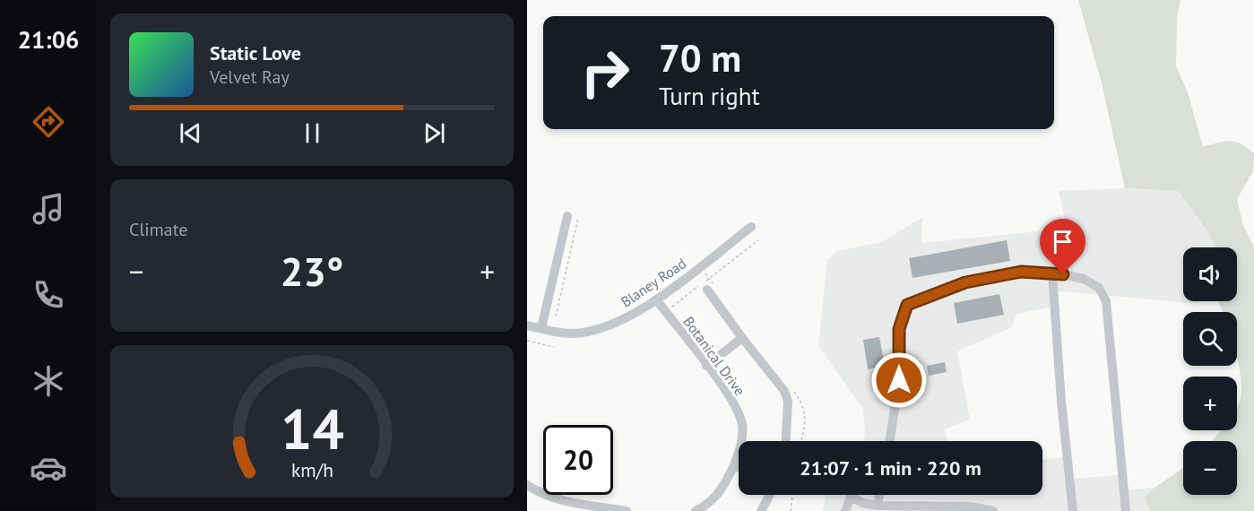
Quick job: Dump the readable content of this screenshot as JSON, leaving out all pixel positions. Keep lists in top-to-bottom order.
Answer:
{
  "streets": {
    "street": ["Blaney Road", "Botanical Drive"]
  },
  "crossings": [
    ["Blaney Road", "Botanical Drive"]
  ],
  "page": {
    "tabs": "21:06",
    "turn": ["70 m", "Turn right"],
    "song": ["Static Love", "Velvet Ray"],
    "tile": "Climate",
    "map_buttons": ["+", "−"],
    "heat": ["−", "23°", "+"],
    "limit": "20",
    "trip": "21:07 · 1 min · 220 m",
    "gauge": ["14", "km/h"]
  }
}
